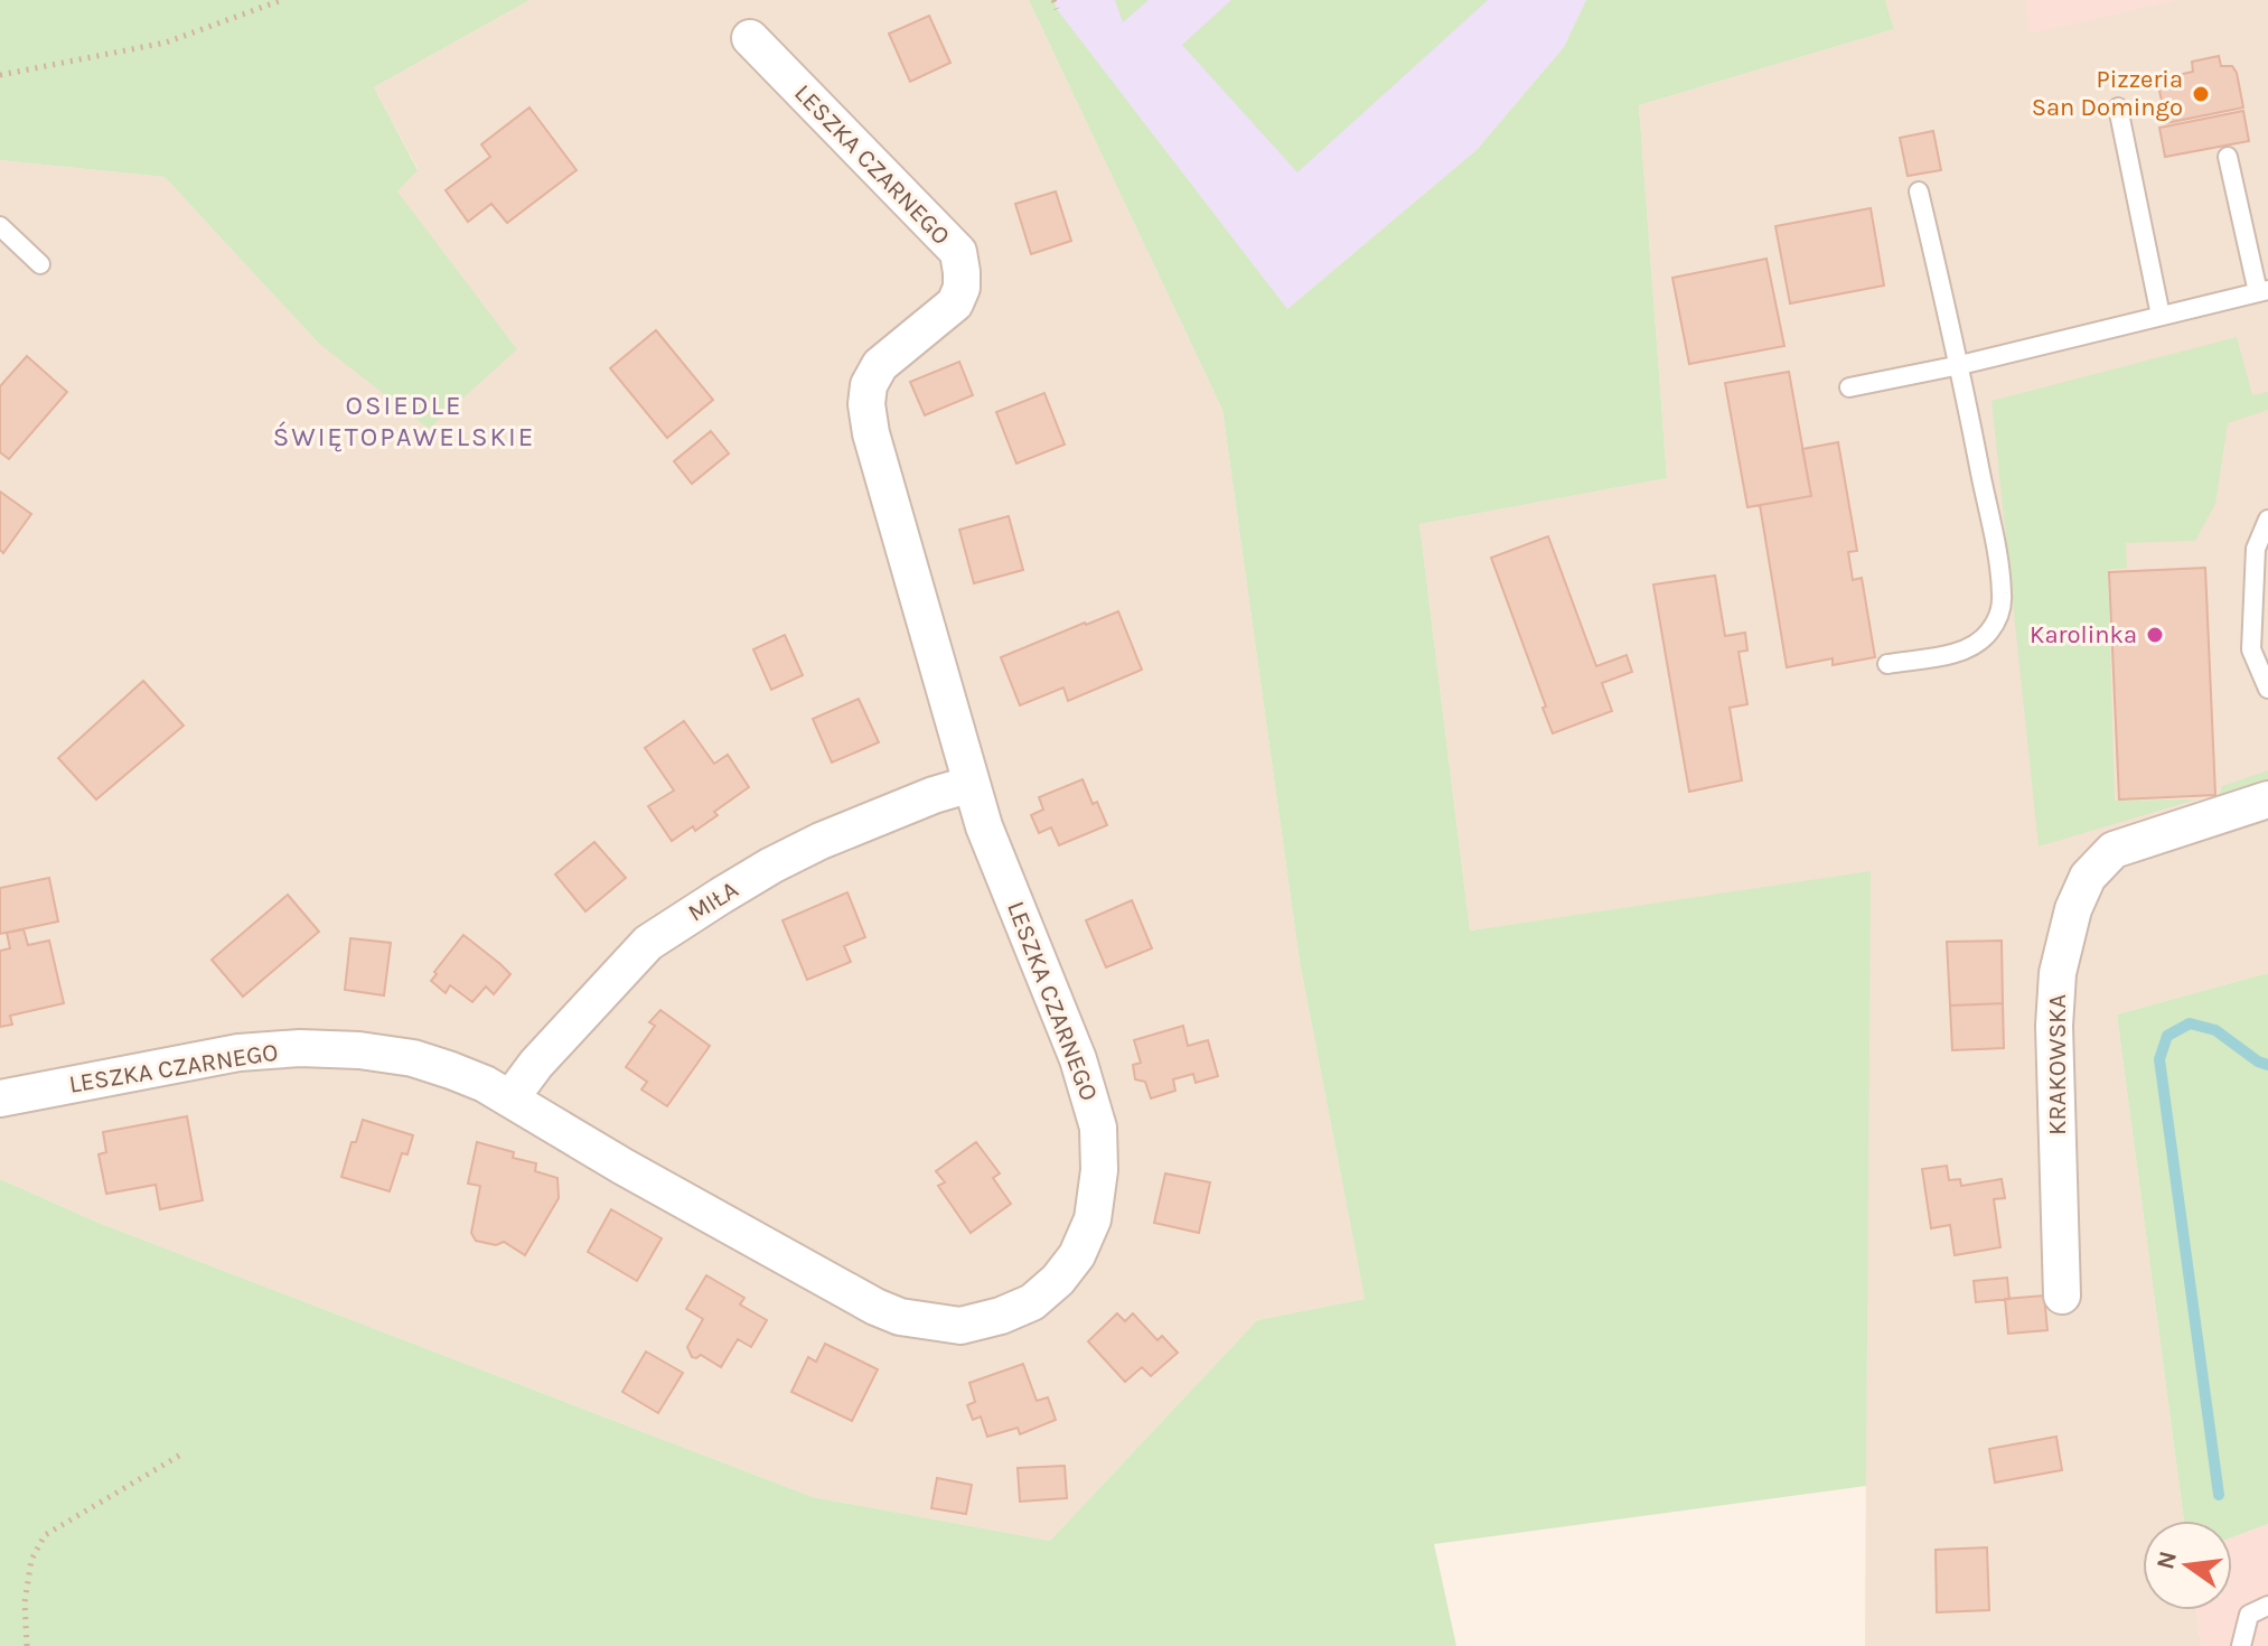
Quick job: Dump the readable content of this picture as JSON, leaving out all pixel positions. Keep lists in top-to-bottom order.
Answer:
{
  "streets": {
    "street": ["LESZKA CZARNEGO", "MIŁA", "KRAKOWSKA"]
  },
  "crossings": [
    ["LESZKA CZARNEGO", "MIŁA"]
  ],
  "districts": ["OSIEDLE ŚWIĘTOPAWELSKIE"],
  "places": ["Pizzeria San Domingo", "Karolinka"],
  "north": "left"
}
